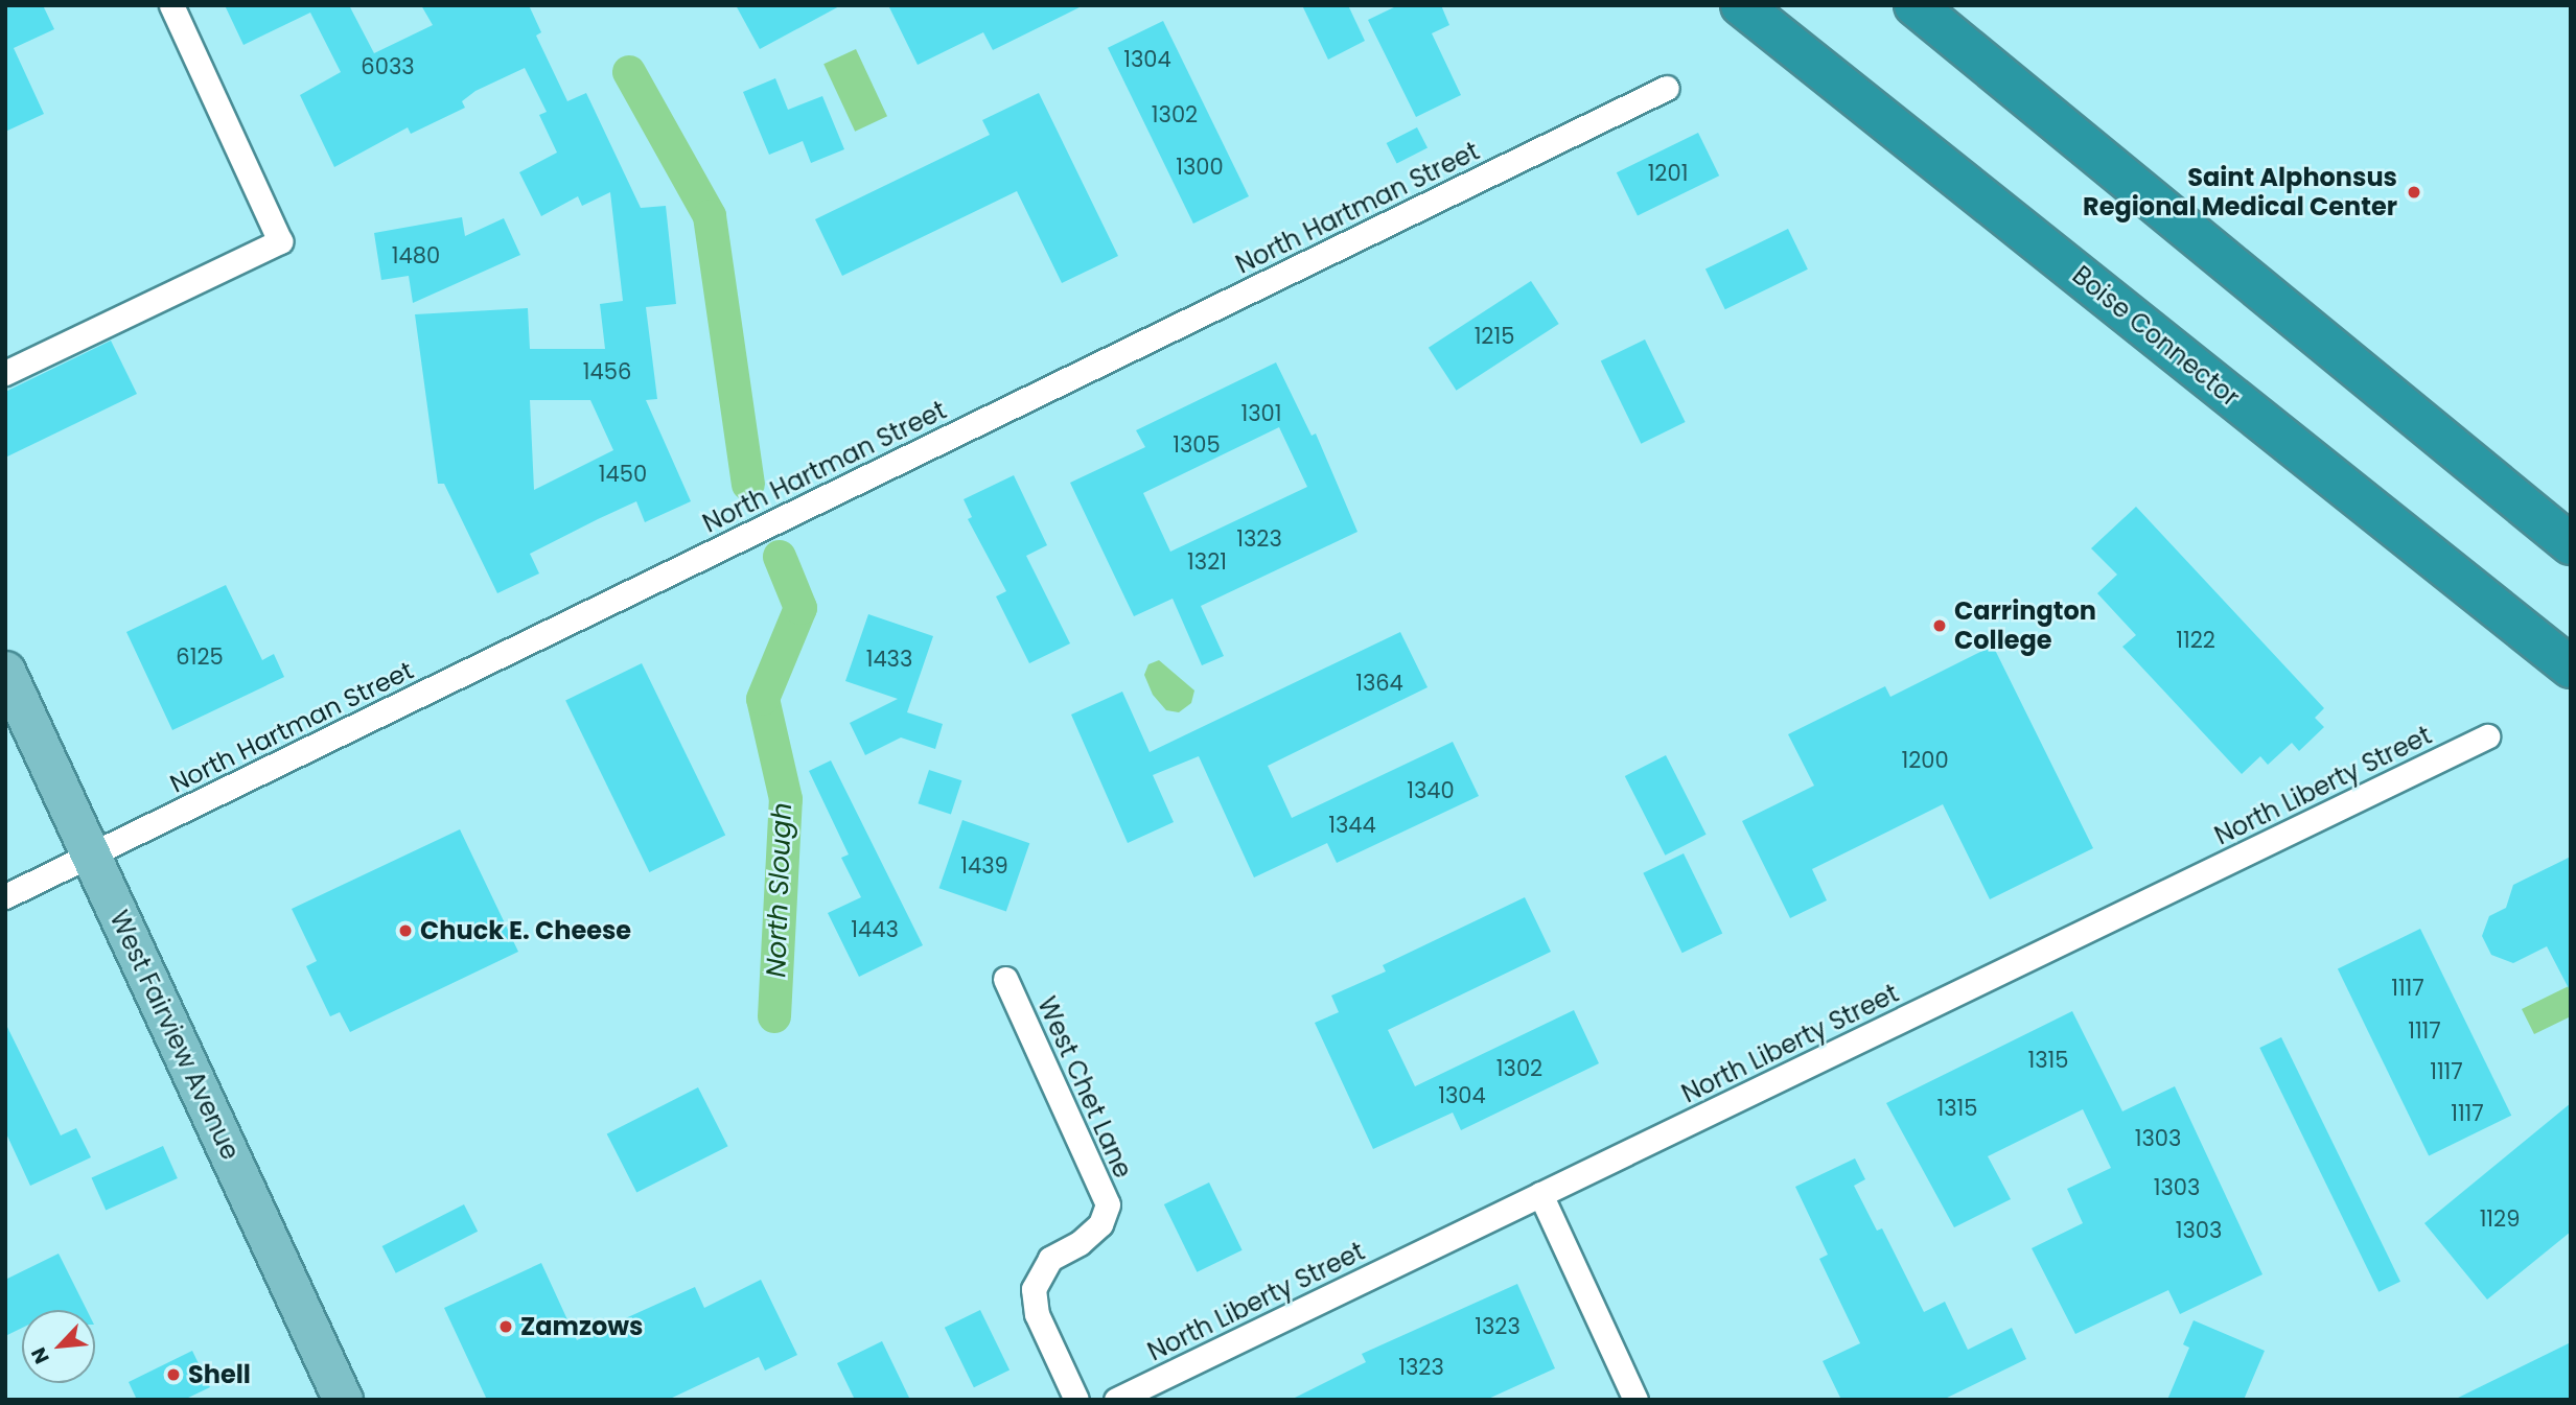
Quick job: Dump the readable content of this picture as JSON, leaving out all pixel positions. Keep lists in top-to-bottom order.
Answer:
{
  "streets": {
    "highway": ["Boise Connector"],
    "main road": ["West Fairview Avenue"],
    "street": ["North Hartman Street", "North Liberty Street", "West Chet Lane"]
  },
  "crossings": [
    ["North Hartman Street", "West Fairview Avenue"]
  ],
  "water": ["North Slough"],
  "places": [
    "Saint Alphonsus Regional Medical Center",
    "Carrington College",
    "Chuck E. Cheese",
    "Zamzows",
    "Shell"
  ],
  "house_numbers": [
    "1304",
    "6033",
    "1302",
    "1300",
    "1201",
    "1480",
    "1215",
    "1456",
    "1301",
    "1305",
    "1450",
    "1323",
    "1321",
    "1122",
    "6125",
    "1433",
    "1364",
    "1200",
    "1340",
    "1344",
    "1439",
    "1443",
    "1117",
    "1117",
    "1315",
    "1302",
    "1117",
    "1304",
    "1315",
    "1117",
    "1303",
    "1303",
    "1129",
    "1303",
    "1323",
    "1323"
  ],
  "north": "bottom left"
}
